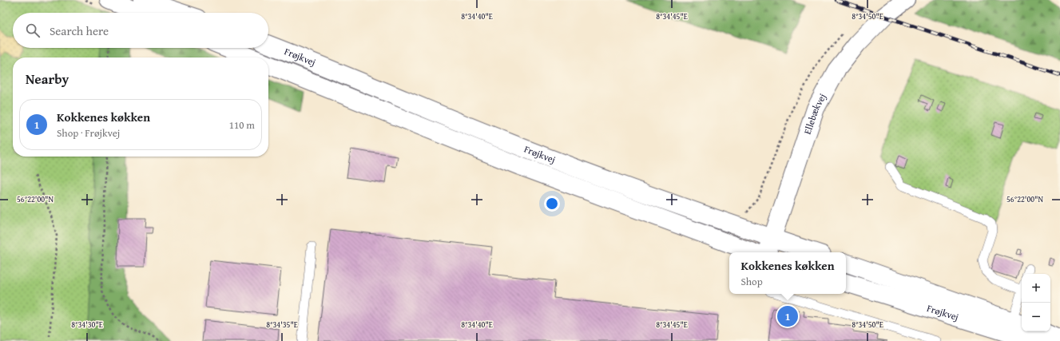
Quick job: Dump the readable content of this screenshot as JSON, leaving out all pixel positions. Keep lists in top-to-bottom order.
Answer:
{
  "streets": {
    "street": ["Frøjkvej", "Ellebækvej"]
  },
  "crossings": [
    ["Frøjkvej", "Ellebækvej"]
  ],
  "page": {
    "search": "Search here",
    "heading": "Nearby",
    "list": [
      {
        "mark": "1",
        "name": "Kokkenes køkken",
        "note": "Shop · Frøjkvej",
        "value": "110 m"
      }
    ],
    "popup": ["Kokkenes køkken", "Shop"],
    "map_buttons": ["+", "−"],
    "pins": "1"
  },
  "coordinates": [
    "8°34'40\"E",
    "8°34'45\"E",
    "8°34'50\"E",
    "56°22'00\"N",
    "8°34'30\"E",
    "8°34'35\"E"
  ]
}
